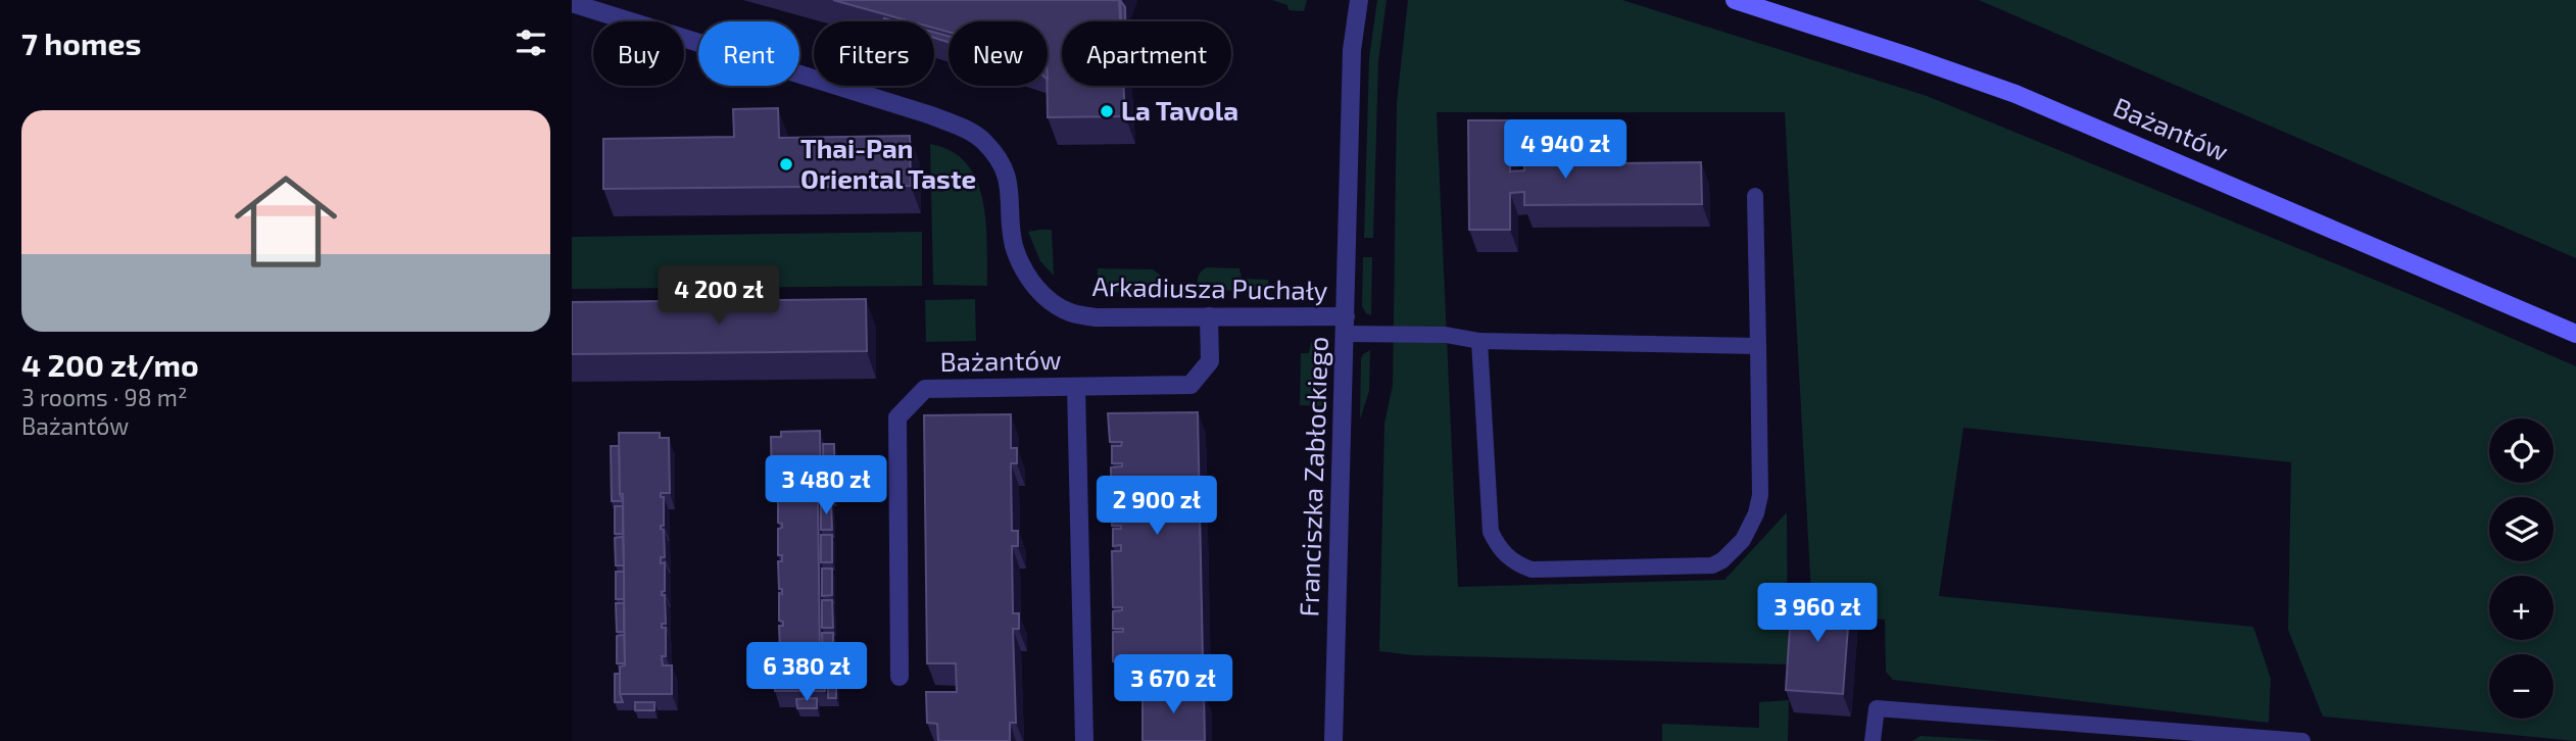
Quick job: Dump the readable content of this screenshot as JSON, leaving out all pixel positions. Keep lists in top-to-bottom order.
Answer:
{
  "streets": {
    "street": ["Bażantów", "Arkadiusza Puchały", "Franciszka Zabłockiego"]
  },
  "crossings": [
    ["Bażantów", "Arkadiusza Puchały"],
    ["Arkadiusza Puchały", "Franciszka Zabłockiego"]
  ],
  "places": ["La Tavola", "Thai-Pan Oriental Taste"],
  "page": {
    "heading": "7 homes",
    "chip": [
      "Buy",
      "Rent",
      "Filters",
      "New",
      "Apartment"
    ],
    "list": [
      {
        "name": "4 200 zł/mo",
        "note": "3 rooms · 98 m² · Bażantów"
      }
    ],
    "price": [
      "4 940 zł",
      "4 200 zł",
      "3 480 zł",
      "2 900 zł",
      "3 960 zł",
      "6 380 zł",
      "3 670 zł"
    ],
    "map_buttons": ["+", "−"]
  }
}
